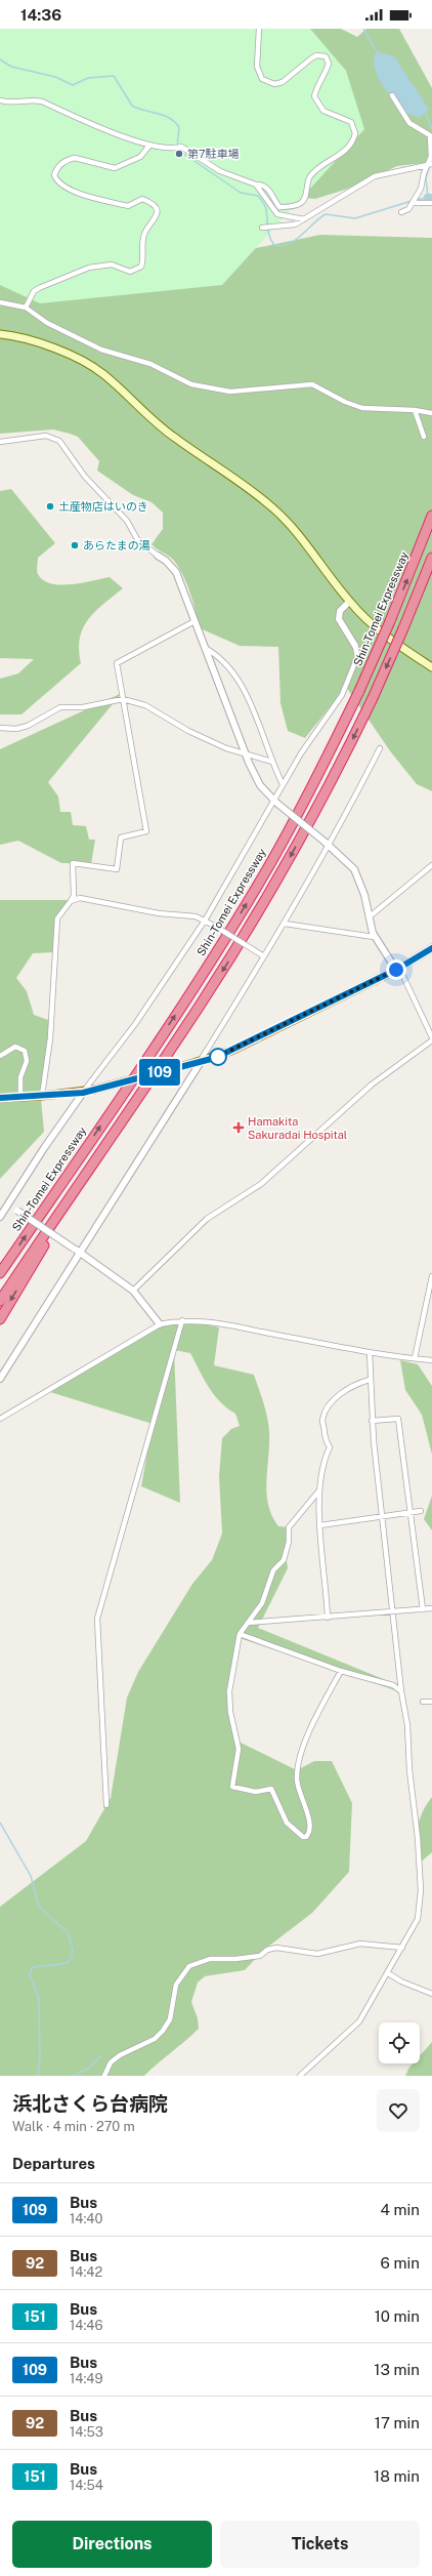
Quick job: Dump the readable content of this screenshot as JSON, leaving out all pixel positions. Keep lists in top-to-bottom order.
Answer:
{
  "streets": {
    "highway": ["Shin-Tomei Expressway"]
  },
  "places": {
    "other": ["第7駐車場", "土産物店はいのき", "あらたまの湯"],
    "health": ["Hamakita Sakuradai Hospital"]
  },
  "lines": ["bus line 109"],
  "page": {
    "status": "14:36",
    "on_map": "109",
    "heading": [
      ["浜北さくら台病院", "Walk · 4 min · 270 m"],
      "Departures"
    ],
    "list": [
      {
        "mark": "109",
        "name": "Bus",
        "note": "14:40",
        "value": "4 min"
      },
      {
        "mark": "92",
        "name": "Bus",
        "note": "14:42",
        "value": "6 min"
      },
      {
        "mark": "151",
        "name": "Bus",
        "note": "14:46",
        "value": "10 min"
      },
      {
        "mark": "109",
        "name": "Bus",
        "note": "14:49",
        "value": "13 min"
      },
      {
        "mark": "92",
        "name": "Bus",
        "note": "14:53",
        "value": "17 min"
      },
      {
        "mark": "151",
        "name": "Bus",
        "note": "14:54",
        "value": "18 min"
      }
    ],
    "buttons": ["Directions", "Tickets"]
  }
}
